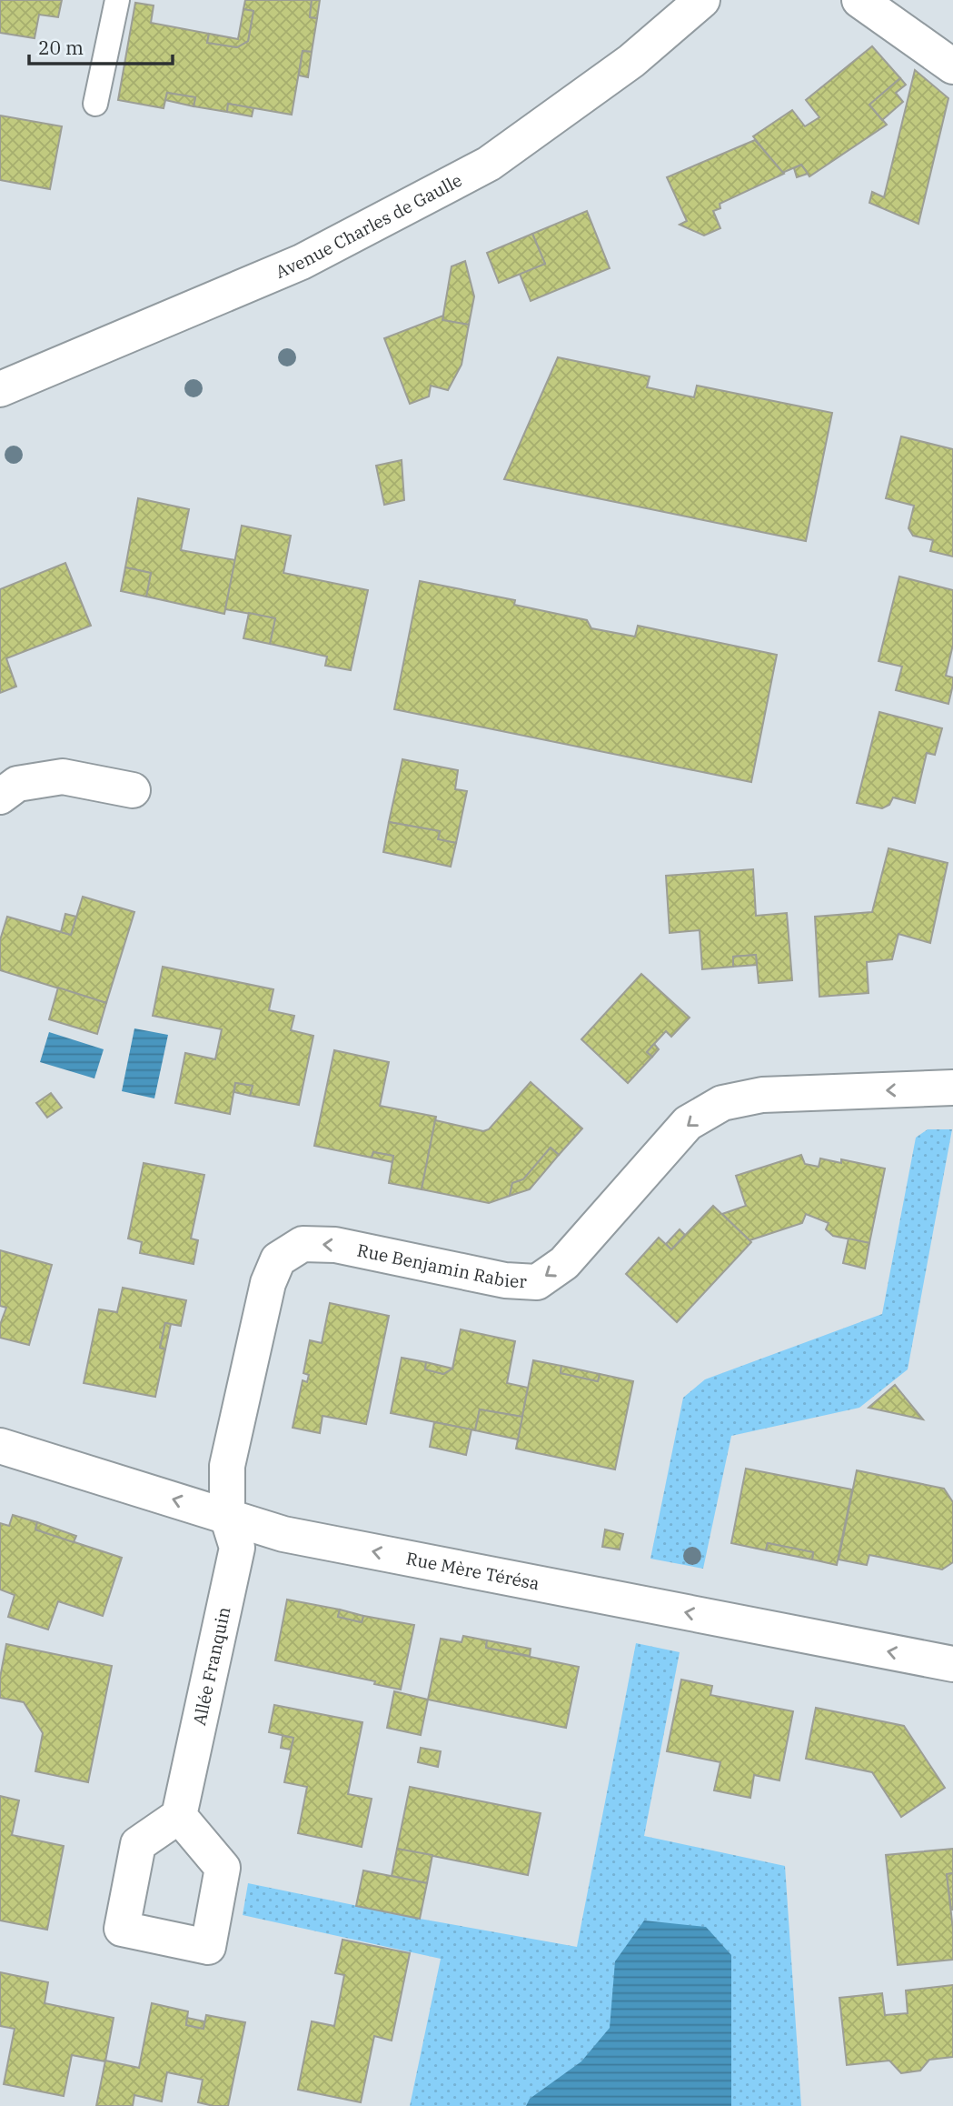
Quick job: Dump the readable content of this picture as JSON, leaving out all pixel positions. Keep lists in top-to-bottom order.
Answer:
{
  "streets": {
    "street": [
      "Avenue Charles de Gaulle",
      "Rue Benjamin Rabier",
      "Rue Mère Térésa",
      "Allée Franquin"
    ]
  },
  "crossings": [
    ["Rue Benjamin Rabier", "Rue Mère Térésa"],
    ["Rue Benjamin Rabier", "Allée Franquin"],
    ["Rue Mère Térésa", "Allée Franquin"]
  ],
  "one_way": ["Rue Benjamin Rabier", "Rue Mère Térésa"],
  "scale_bar": "20 m"
}
